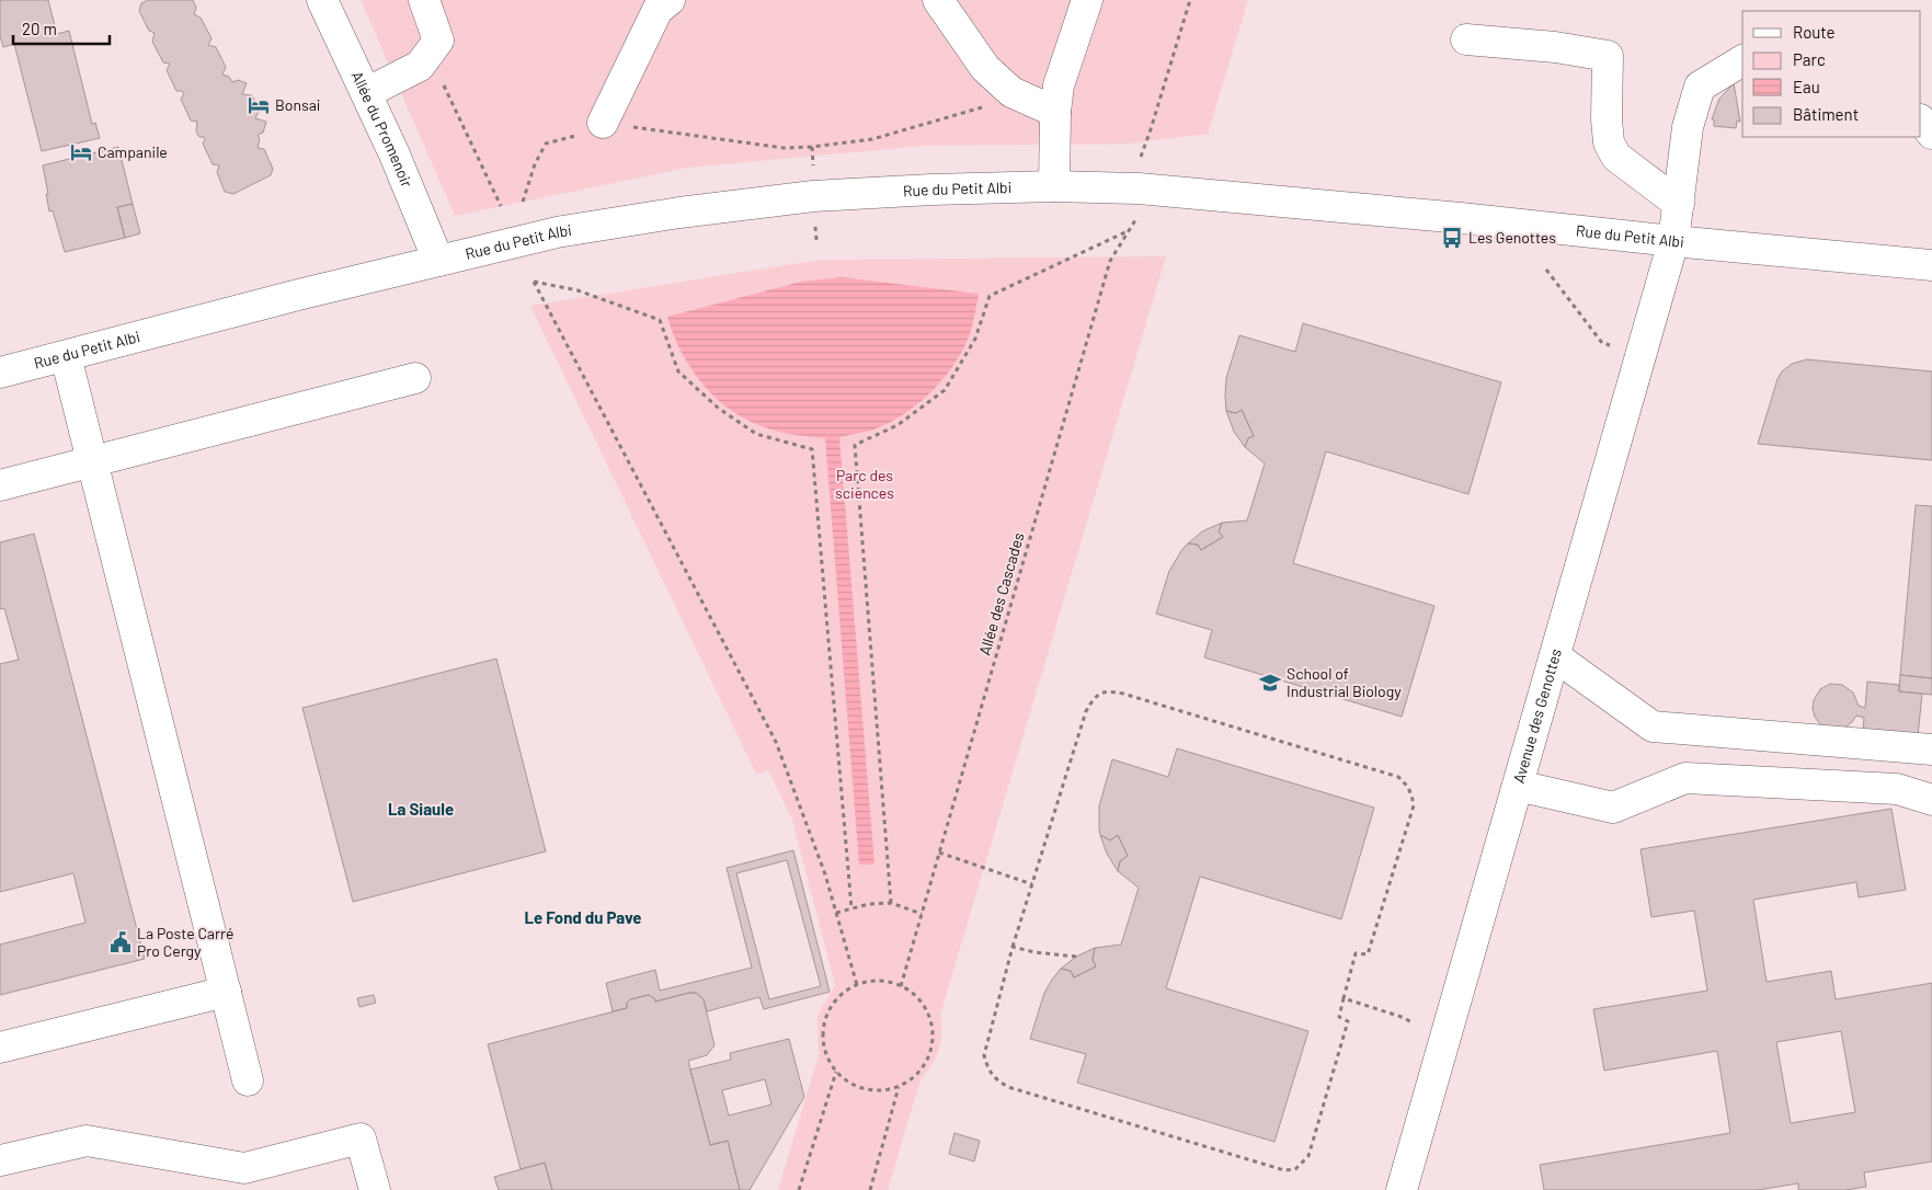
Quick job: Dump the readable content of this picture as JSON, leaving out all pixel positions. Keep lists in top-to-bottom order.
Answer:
{
  "streets": {
    "street": ["Allée du Promenoir", "Rue du Petit Albi", "Avenue des Genottes"],
    "path": ["Allée des Cascades"]
  },
  "crossings": [
    ["Allée du Promenoir", "Rue du Petit Albi"],
    ["Rue du Petit Albi", "Avenue des Genottes"]
  ],
  "districts": ["La Siaule", "Le Fond du Pave"],
  "parks": ["Parc des sciences"],
  "places": {
    "hotel": ["Bonsai", "Campanile"],
    "bus stop": ["Les Genottes"],
    "school or university": ["School of Industrial Biology"],
    "public building": ["La Poste Carré Pro Cergy"]
  },
  "legend": [
    "Route",
    "Parc",
    "Eau",
    "Bâtiment"
  ],
  "scale_bar": "20 m"
}
